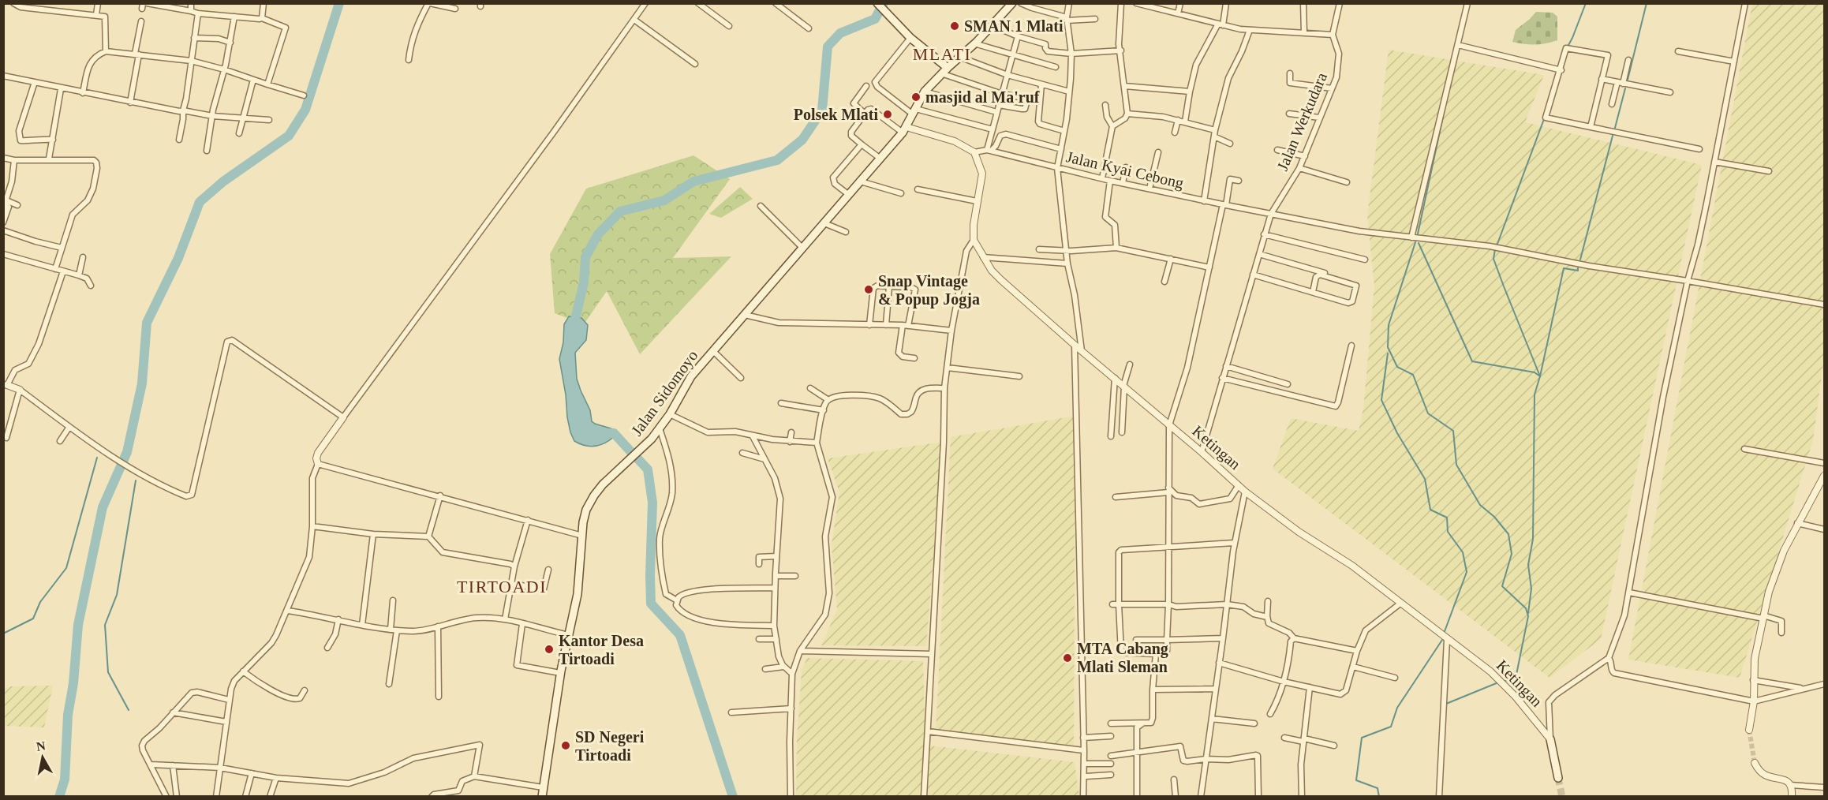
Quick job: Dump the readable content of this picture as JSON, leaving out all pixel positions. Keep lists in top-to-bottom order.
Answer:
{
  "streets": {
    "main road": ["Jalan Sidomoyo", "Ketingan"],
    "street": ["Jalan Werkudara", "Jalan Kyai Cebong"]
  },
  "crossings": [
    ["Jalan Werkudara", "Jalan Kyai Cebong"],
    ["Jalan Werkudara", "Ketingan"],
    ["Jalan Kyai Cebong", "Ketingan"]
  ],
  "districts": ["MLATI", "TIRTOADI"],
  "places": [
    "SMAN 1 Mlati",
    "masjid al Ma'ruf",
    "Polsek Mlati",
    "Snap Vintage & Popup Jogja",
    "Kantor Desa Tirtoadi",
    "MTA Cabang Mlati Sleman",
    "SD Negeri Tirtoadi"
  ],
  "north": "top"
}
